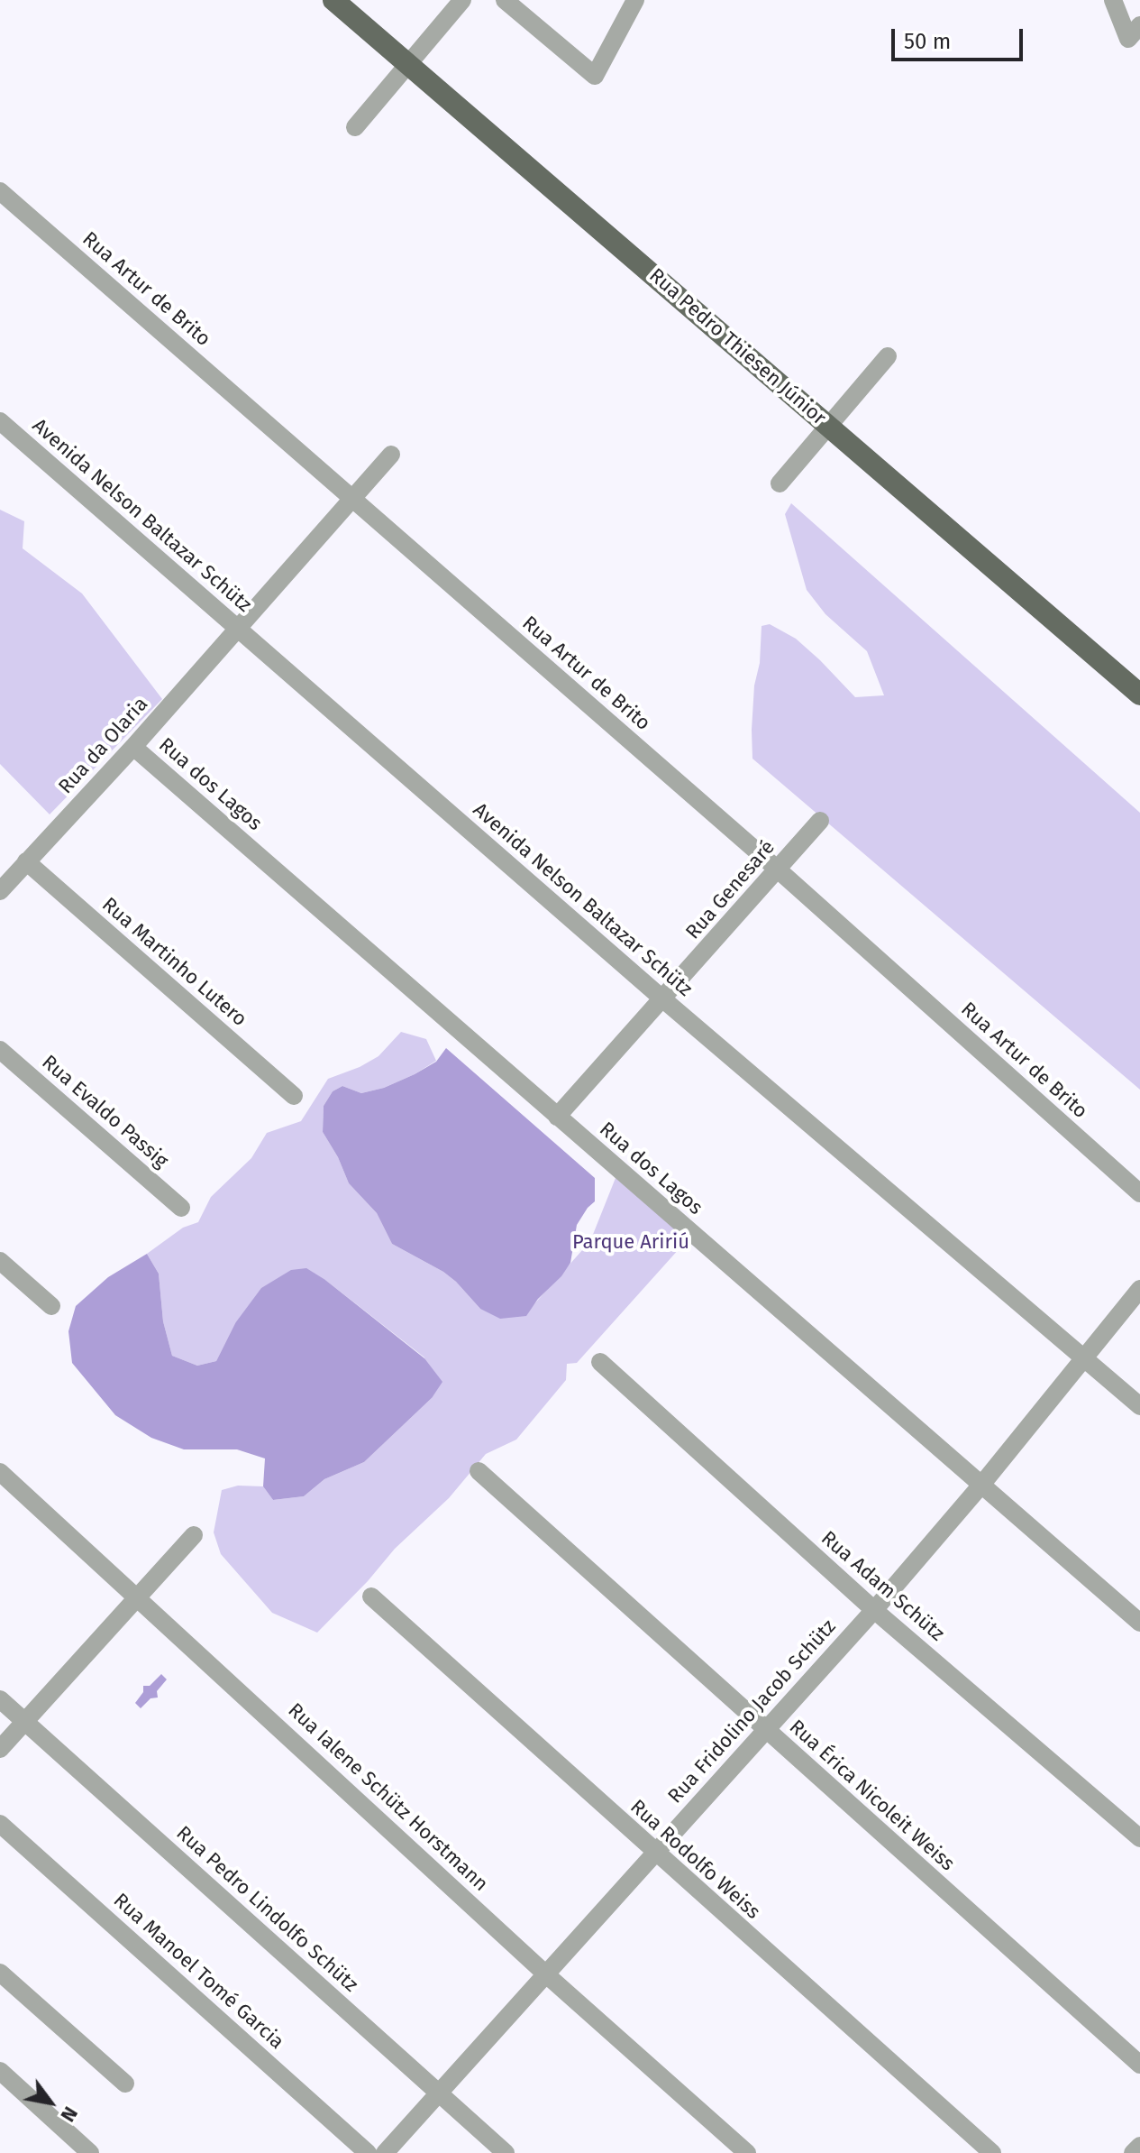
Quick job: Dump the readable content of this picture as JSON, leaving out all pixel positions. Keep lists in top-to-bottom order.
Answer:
{
  "streets": {
    "main road": ["Rua Pedro Thiesen Júnior"],
    "street": [
      "Rua Artur de Brito",
      "Avenida Nelson Baltazar Schütz",
      "Rua da Olaria",
      "Rua dos Lagos",
      "Rua Genesaré",
      "Rua Martinho Lutero",
      "Rua Evaldo Passig",
      "Rua Adam Schütz",
      "Rua Fridolino Jacob Schütz",
      "Rua Érica Nicoleit Weiss",
      "Rua Ialene Schütz Horstmann",
      "Rua Rodolfo Weiss",
      "Rua Pedro Lindolfo Schütz",
      "Rua Manoel Tomé Garcia"
    ]
  },
  "crossings": [
    ["Rua Artur de Brito", "Rua da Olaria"],
    ["Rua Artur de Brito", "Rua Genesaré"],
    ["Avenida Nelson Baltazar Schütz", "Rua da Olaria"],
    ["Avenida Nelson Baltazar Schütz", "Rua Genesaré"],
    ["Avenida Nelson Baltazar Schütz", "Rua Fridolino Jacob Schütz"],
    ["Rua da Olaria", "Rua dos Lagos"],
    ["Rua da Olaria", "Rua Martinho Lutero"],
    ["Rua dos Lagos", "Rua Genesaré"],
    ["Rua dos Lagos", "Rua Fridolino Jacob Schütz"],
    ["Rua Adam Schütz", "Rua Fridolino Jacob Schütz"],
    ["Rua Fridolino Jacob Schütz", "Rua Érica Nicoleit Weiss"],
    ["Rua Fridolino Jacob Schütz", "Rua Ialene Schütz Horstmann"],
    ["Rua Fridolino Jacob Schütz", "Rua Rodolfo Weiss"],
    ["Rua Fridolino Jacob Schütz", "Rua Pedro Lindolfo Schütz"]
  ],
  "parks": ["Parque Aririú"],
  "scale_bar": "50 m",
  "north": "bottom right"
}
